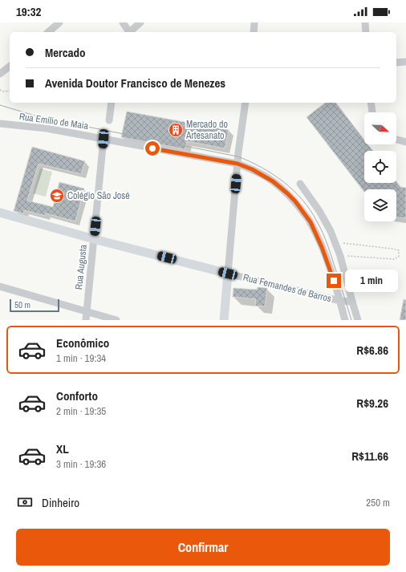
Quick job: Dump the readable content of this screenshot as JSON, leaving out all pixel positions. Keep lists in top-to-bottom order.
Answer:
{
  "streets": {
    "main road": ["Rua Fernandes de Barros"],
    "street": ["Rua Emílio de Maia", "Rua Augusta"]
  },
  "crossings": [
    ["Rua Emílio de Maia", "Rua Augusta"],
    ["Rua Emílio de Maia", "Rua Fernandes de Barros"],
    ["Rua Augusta", "Rua Fernandes de Barros"]
  ],
  "places": {
    "building": ["Mercado do Artesanato"],
    "school or university": ["Colégio São José"]
  },
  "scale_bar": "50 m",
  "north": "right",
  "page": {
    "status": "19:32",
    "banner": ["Mercado", "Avenida Doutor Francisco de Menezes"],
    "bubble": "1 min",
    "scale": "50 m",
    "list": [
      {
        "name": "Econômico",
        "note": "1 min · 19:34",
        "value": "R$6.86"
      },
      {
        "name": "Conforto",
        "note": "2 min · 19:35",
        "value": "R$9.26"
      },
      {
        "name": "XL",
        "note": "3 min · 19:36",
        "value": "R$11.66"
      }
    ],
    "pay": ["Dinheiro", "250 m"],
    "buttons": "Confirmar"
  }
}
